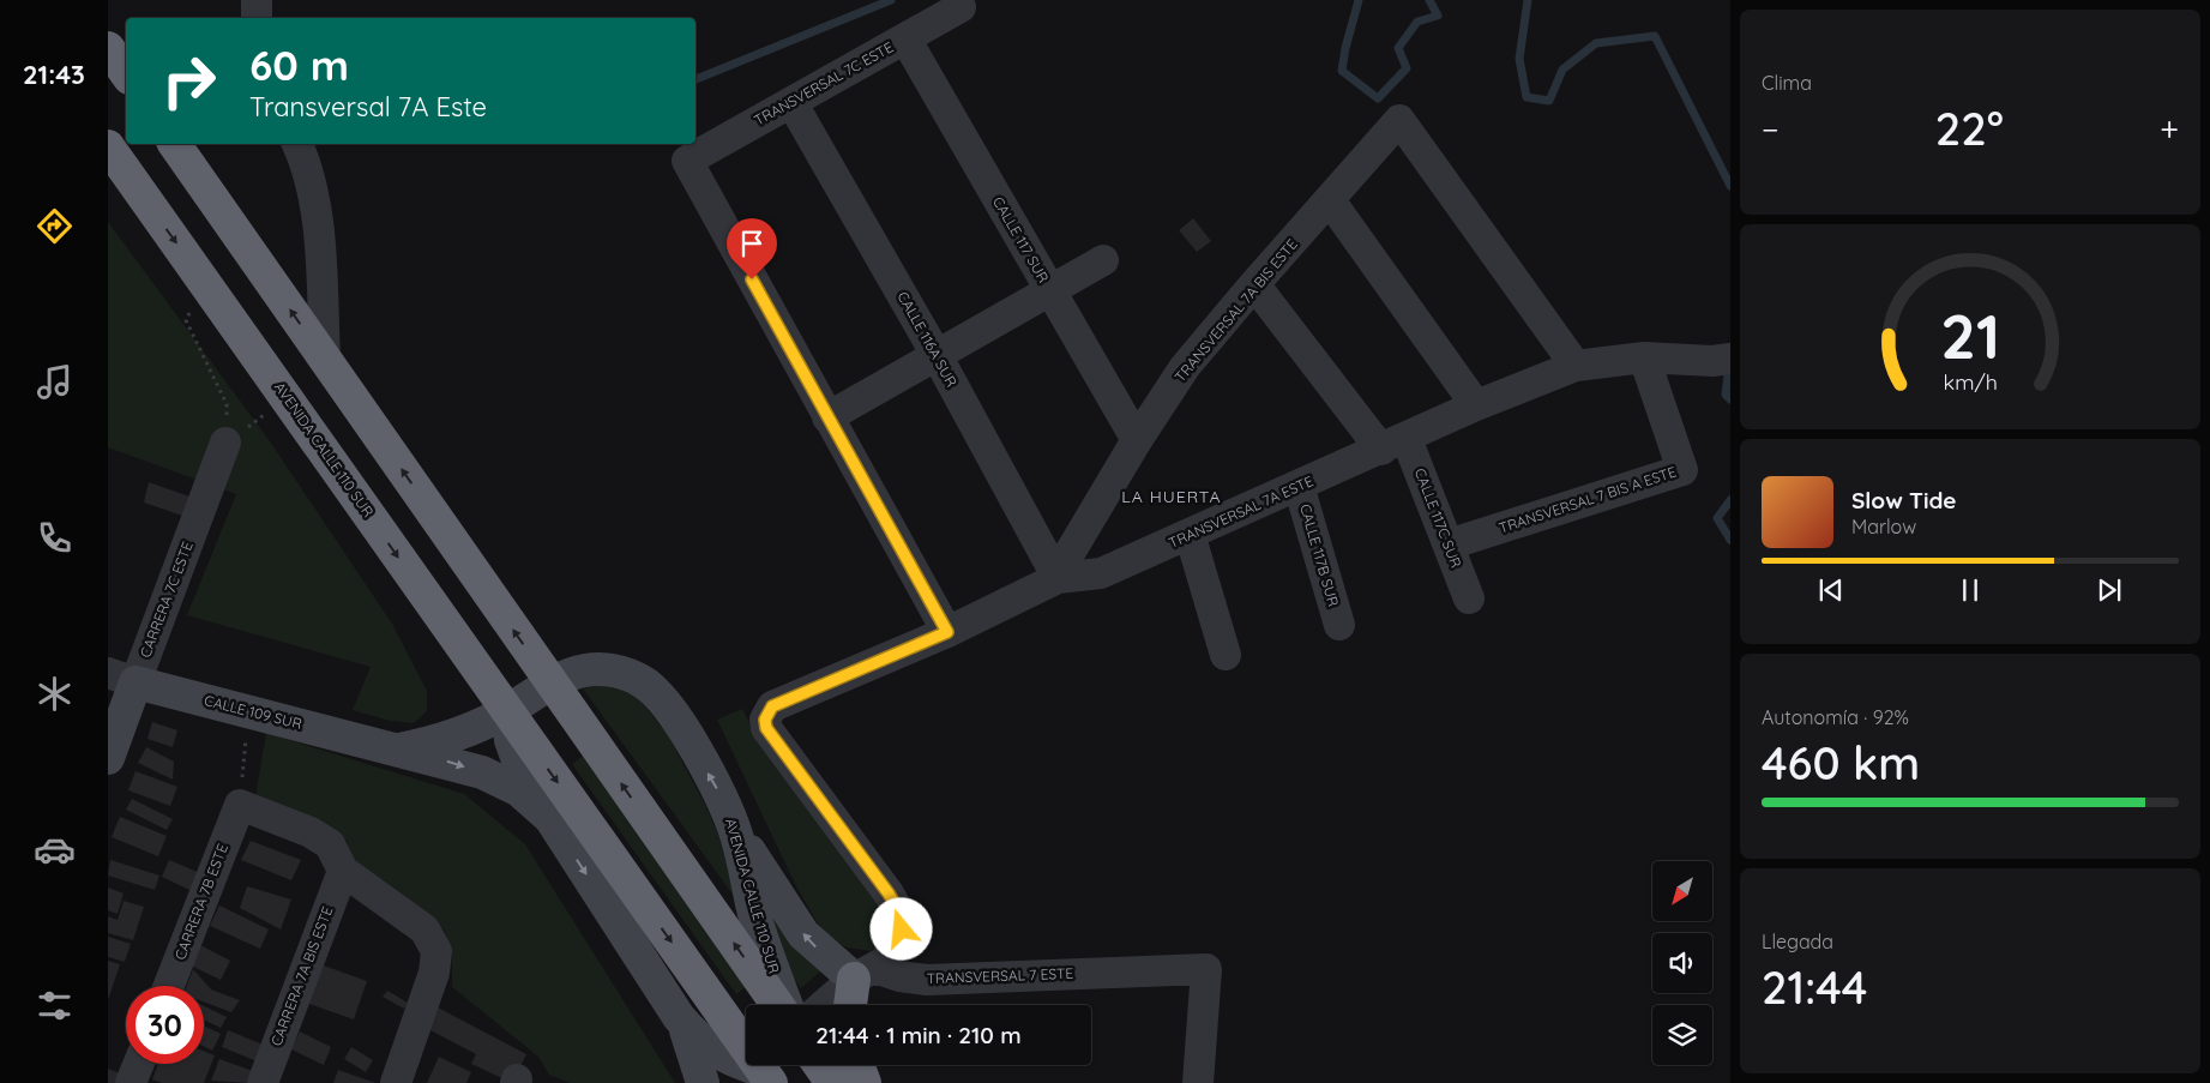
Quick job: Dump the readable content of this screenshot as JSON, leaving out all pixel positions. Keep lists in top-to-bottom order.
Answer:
{
  "streets": {
    "highway": ["AVENIDA CALLE 110 SUR"],
    "street": [
      "TRANSVERSAL 7C ESTE",
      "CALLE 117 SUR",
      "TRANSVERSAL 7A BIS ESTE",
      "CALLE 116A SUR",
      "TRANSVERSAL 7 BIS A ESTE",
      "TRANSVERSAL 7A ESTE",
      "CALLE 117C SUR",
      "CALLE 117B SUR",
      "CARRERA 7C ESTE",
      "CALLE 109 SUR",
      "CARRERA 7B ESTE",
      "CARRERA 7A BIS ESTE",
      "TRANSVERSAL 7 ESTE"
    ]
  },
  "crossings": [
    ["TRANSVERSAL 7C ESTE", "CALLE 117 SUR"],
    ["TRANSVERSAL 7C ESTE", "CALLE 116A SUR"],
    ["CALLE 117 SUR", "TRANSVERSAL 7A BIS ESTE"],
    ["TRANSVERSAL 7A BIS ESTE", "CALLE 116A SUR"],
    ["TRANSVERSAL 7A BIS ESTE", "TRANSVERSAL 7A ESTE"],
    ["TRANSVERSAL 7A BIS ESTE", "CALLE 117C SUR"],
    ["CALLE 116A SUR", "TRANSVERSAL 7A ESTE"],
    ["AVENIDA CALLE 110 SUR", "CALLE 109 SUR"],
    ["TRANSVERSAL 7 BIS A ESTE", "TRANSVERSAL 7A ESTE"],
    ["TRANSVERSAL 7 BIS A ESTE", "CALLE 117C SUR"],
    ["TRANSVERSAL 7A ESTE", "CALLE 117C SUR"],
    ["TRANSVERSAL 7A ESTE", "CALLE 117B SUR"],
    ["TRANSVERSAL 7A ESTE", "TRANSVERSAL 7 ESTE"],
    ["CARRERA 7C ESTE", "CALLE 109 SUR"]
  ],
  "districts": ["LA HUERTA"],
  "north": "bottom left",
  "page": {
    "tabs": "21:43",
    "tile": [
      "Clima",
      ["Autonomía · 92%", "460 km"],
      ["Llegada", "21:44"]
    ],
    "turn": ["60 m", "Transversal 7A Este"],
    "heat": ["−", "22°", "+"],
    "song": ["Slow Tide", "Marlow"],
    "limit": "30",
    "trip": "21:44 · 1 min · 210 m",
    "gauge": ["21", "km/h"]
  }
}
